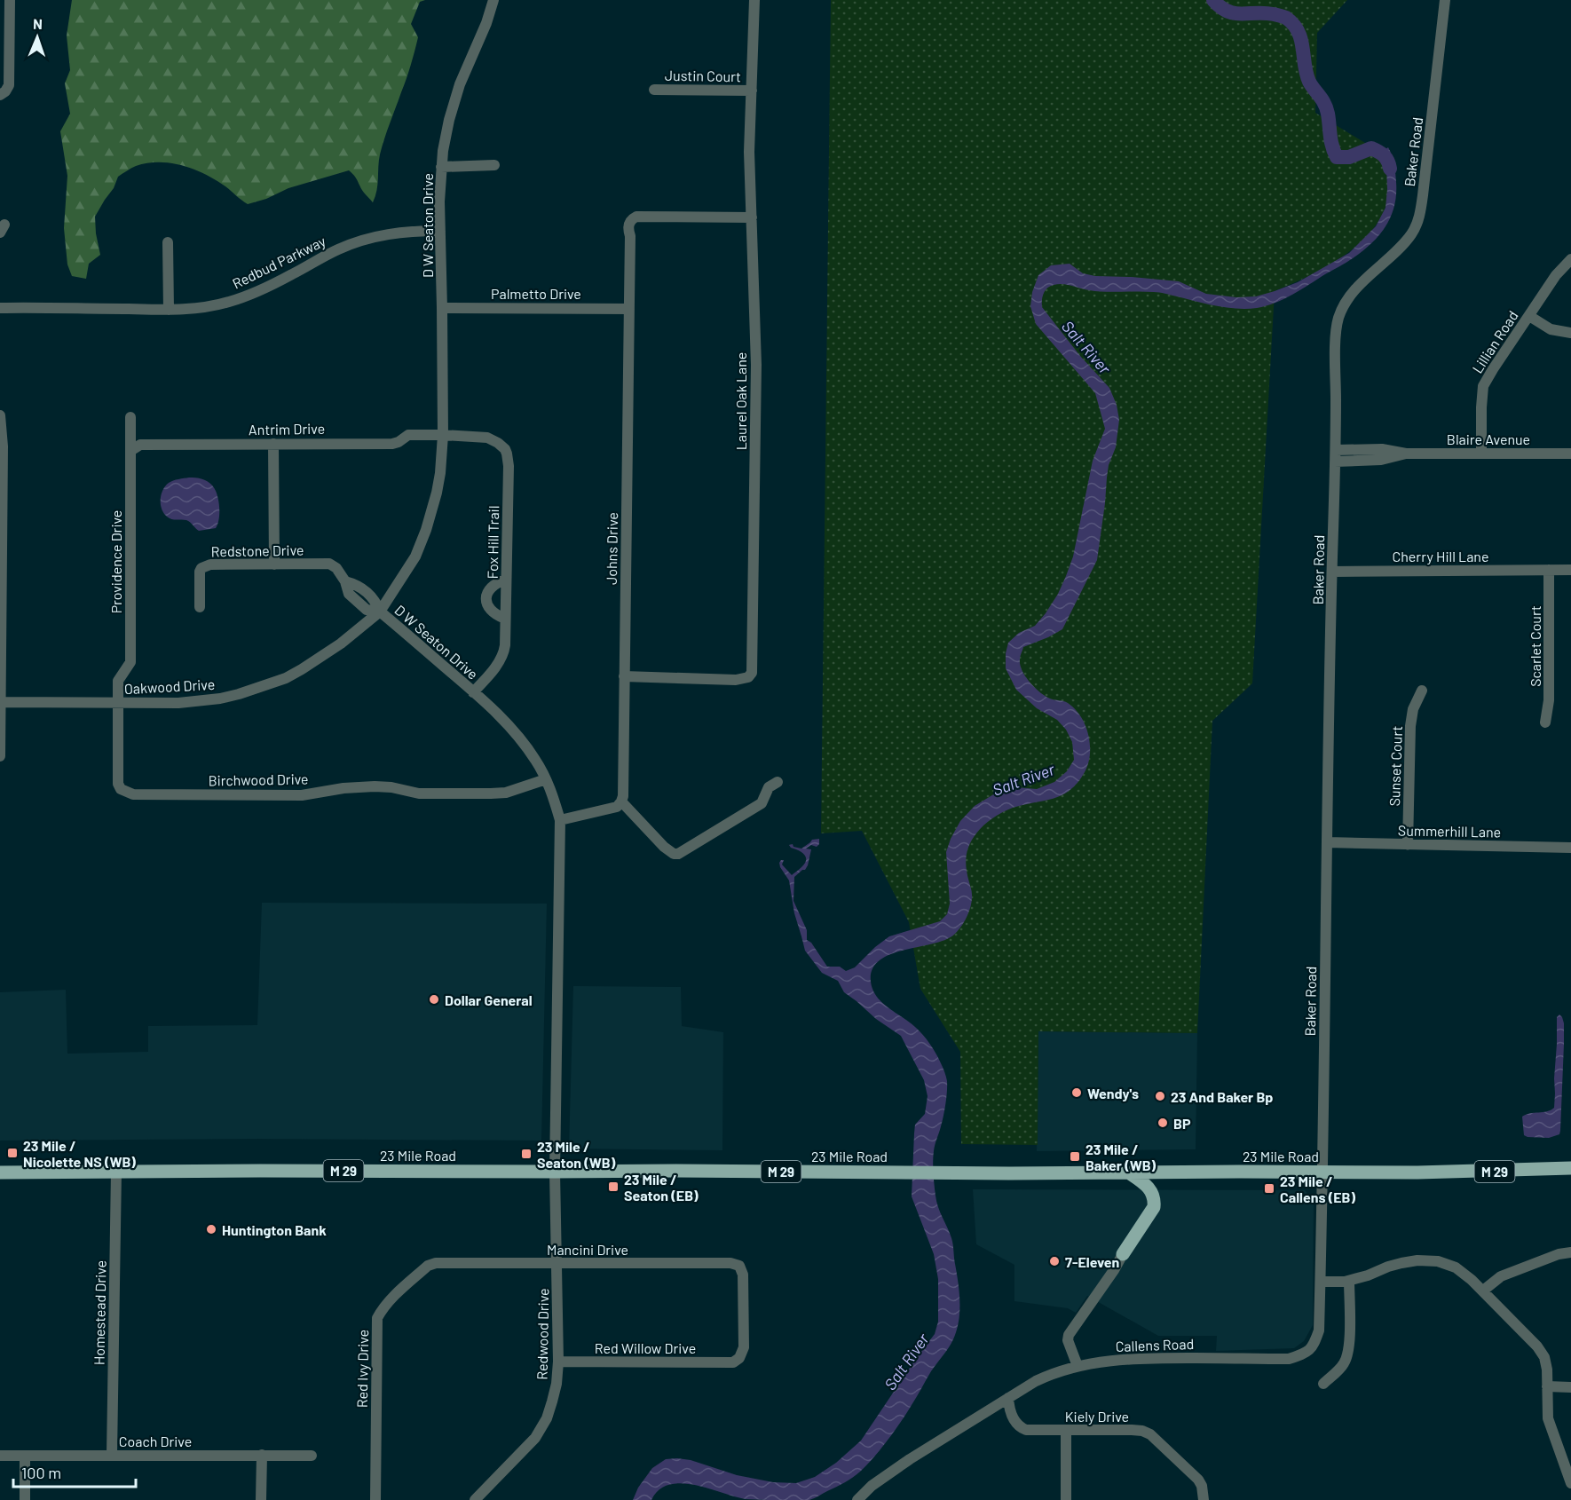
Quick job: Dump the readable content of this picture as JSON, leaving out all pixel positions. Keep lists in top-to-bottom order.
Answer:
{
  "streets": {
    "main road": ["23 Mile Road", "M 29"],
    "street": [
      "Justin Court",
      "Baker Road",
      "D W Seaton Drive",
      "Redbud Parkway",
      "Palmetto Drive",
      "Lillian Road",
      "Laurel Oak Lane",
      "Antrim Drive",
      "Blaire Avenue",
      "Fox Hill Trail",
      "Johns Drive",
      "Redstone Drive",
      "Cherry Hill Lane",
      "Providence Drive",
      "Scarlet Court",
      "Oakwood Drive",
      "Sunset Court",
      "Birchwood Drive",
      "Summerhill Lane",
      "Mancini Drive",
      "Homestead Drive",
      "Redwood Drive",
      "Callens Road",
      "Red Willow Drive",
      "Red Ivy Drive",
      "Kiely Drive",
      "Coach Drive"
    ]
  },
  "crossings": [
    ["Justin Court", "Laurel Oak Lane"],
    ["Baker Road", "Blaire Avenue"],
    ["Baker Road", "Cherry Hill Lane"],
    ["Baker Road", "Summerhill Lane"],
    ["Baker Road", "23 Mile Road"],
    ["Baker Road", "Callens Road"],
    ["D W Seaton Drive", "Redbud Parkway"],
    ["D W Seaton Drive", "Palmetto Drive"],
    ["D W Seaton Drive", "Antrim Drive"],
    ["D W Seaton Drive", "Fox Hill Trail"],
    ["D W Seaton Drive", "Redstone Drive"],
    ["D W Seaton Drive", "Oakwood Drive"],
    ["D W Seaton Drive", "Birchwood Drive"],
    ["D W Seaton Drive", "23 Mile Road"],
    ["D W Seaton Drive", "Redwood Drive"],
    ["Palmetto Drive", "Johns Drive"],
    ["Lillian Road", "Blaire Avenue"],
    ["Laurel Oak Lane", "Johns Drive"],
    ["Antrim Drive", "Fox Hill Trail"],
    ["Antrim Drive", "Providence Drive"],
    ["Redstone Drive", "Oakwood Drive"],
    ["Cherry Hill Lane", "Scarlet Court"],
    ["Providence Drive", "Oakwood Drive"],
    ["Providence Drive", "Birchwood Drive"],
    ["Oakwood Drive", "Birchwood Drive"],
    ["Sunset Court", "Summerhill Lane"],
    ["23 Mile Road", "Homestead Drive"],
    ["23 Mile Road", "Redwood Drive"],
    ["23 Mile Road", "Callens Road"],
    ["Mancini Drive", "Redwood Drive"],
    ["Mancini Drive", "Red Willow Drive"],
    ["Mancini Drive", "Red Ivy Drive"],
    ["Homestead Drive", "Coach Drive"],
    ["Redwood Drive", "Red Willow Drive"],
    ["Callens Road", "Kiely Drive"]
  ],
  "water": ["Salt River"],
  "places": {
    "other": [
      "Dollar General",
      "Wendy's",
      "23 And Baker Bp",
      "BP",
      "Huntington Bank",
      "7-Eleven"
    ],
    "transit": [
      "23 Mile / Nicolette NS (WB)",
      "23 Mile / Seaton (WB)",
      "23 Mile / Baker (WB)",
      "23 Mile / Seaton (EB)",
      "23 Mile / Callens (EB)"
    ]
  },
  "scale_bar": "100 m",
  "north": "top"
}
